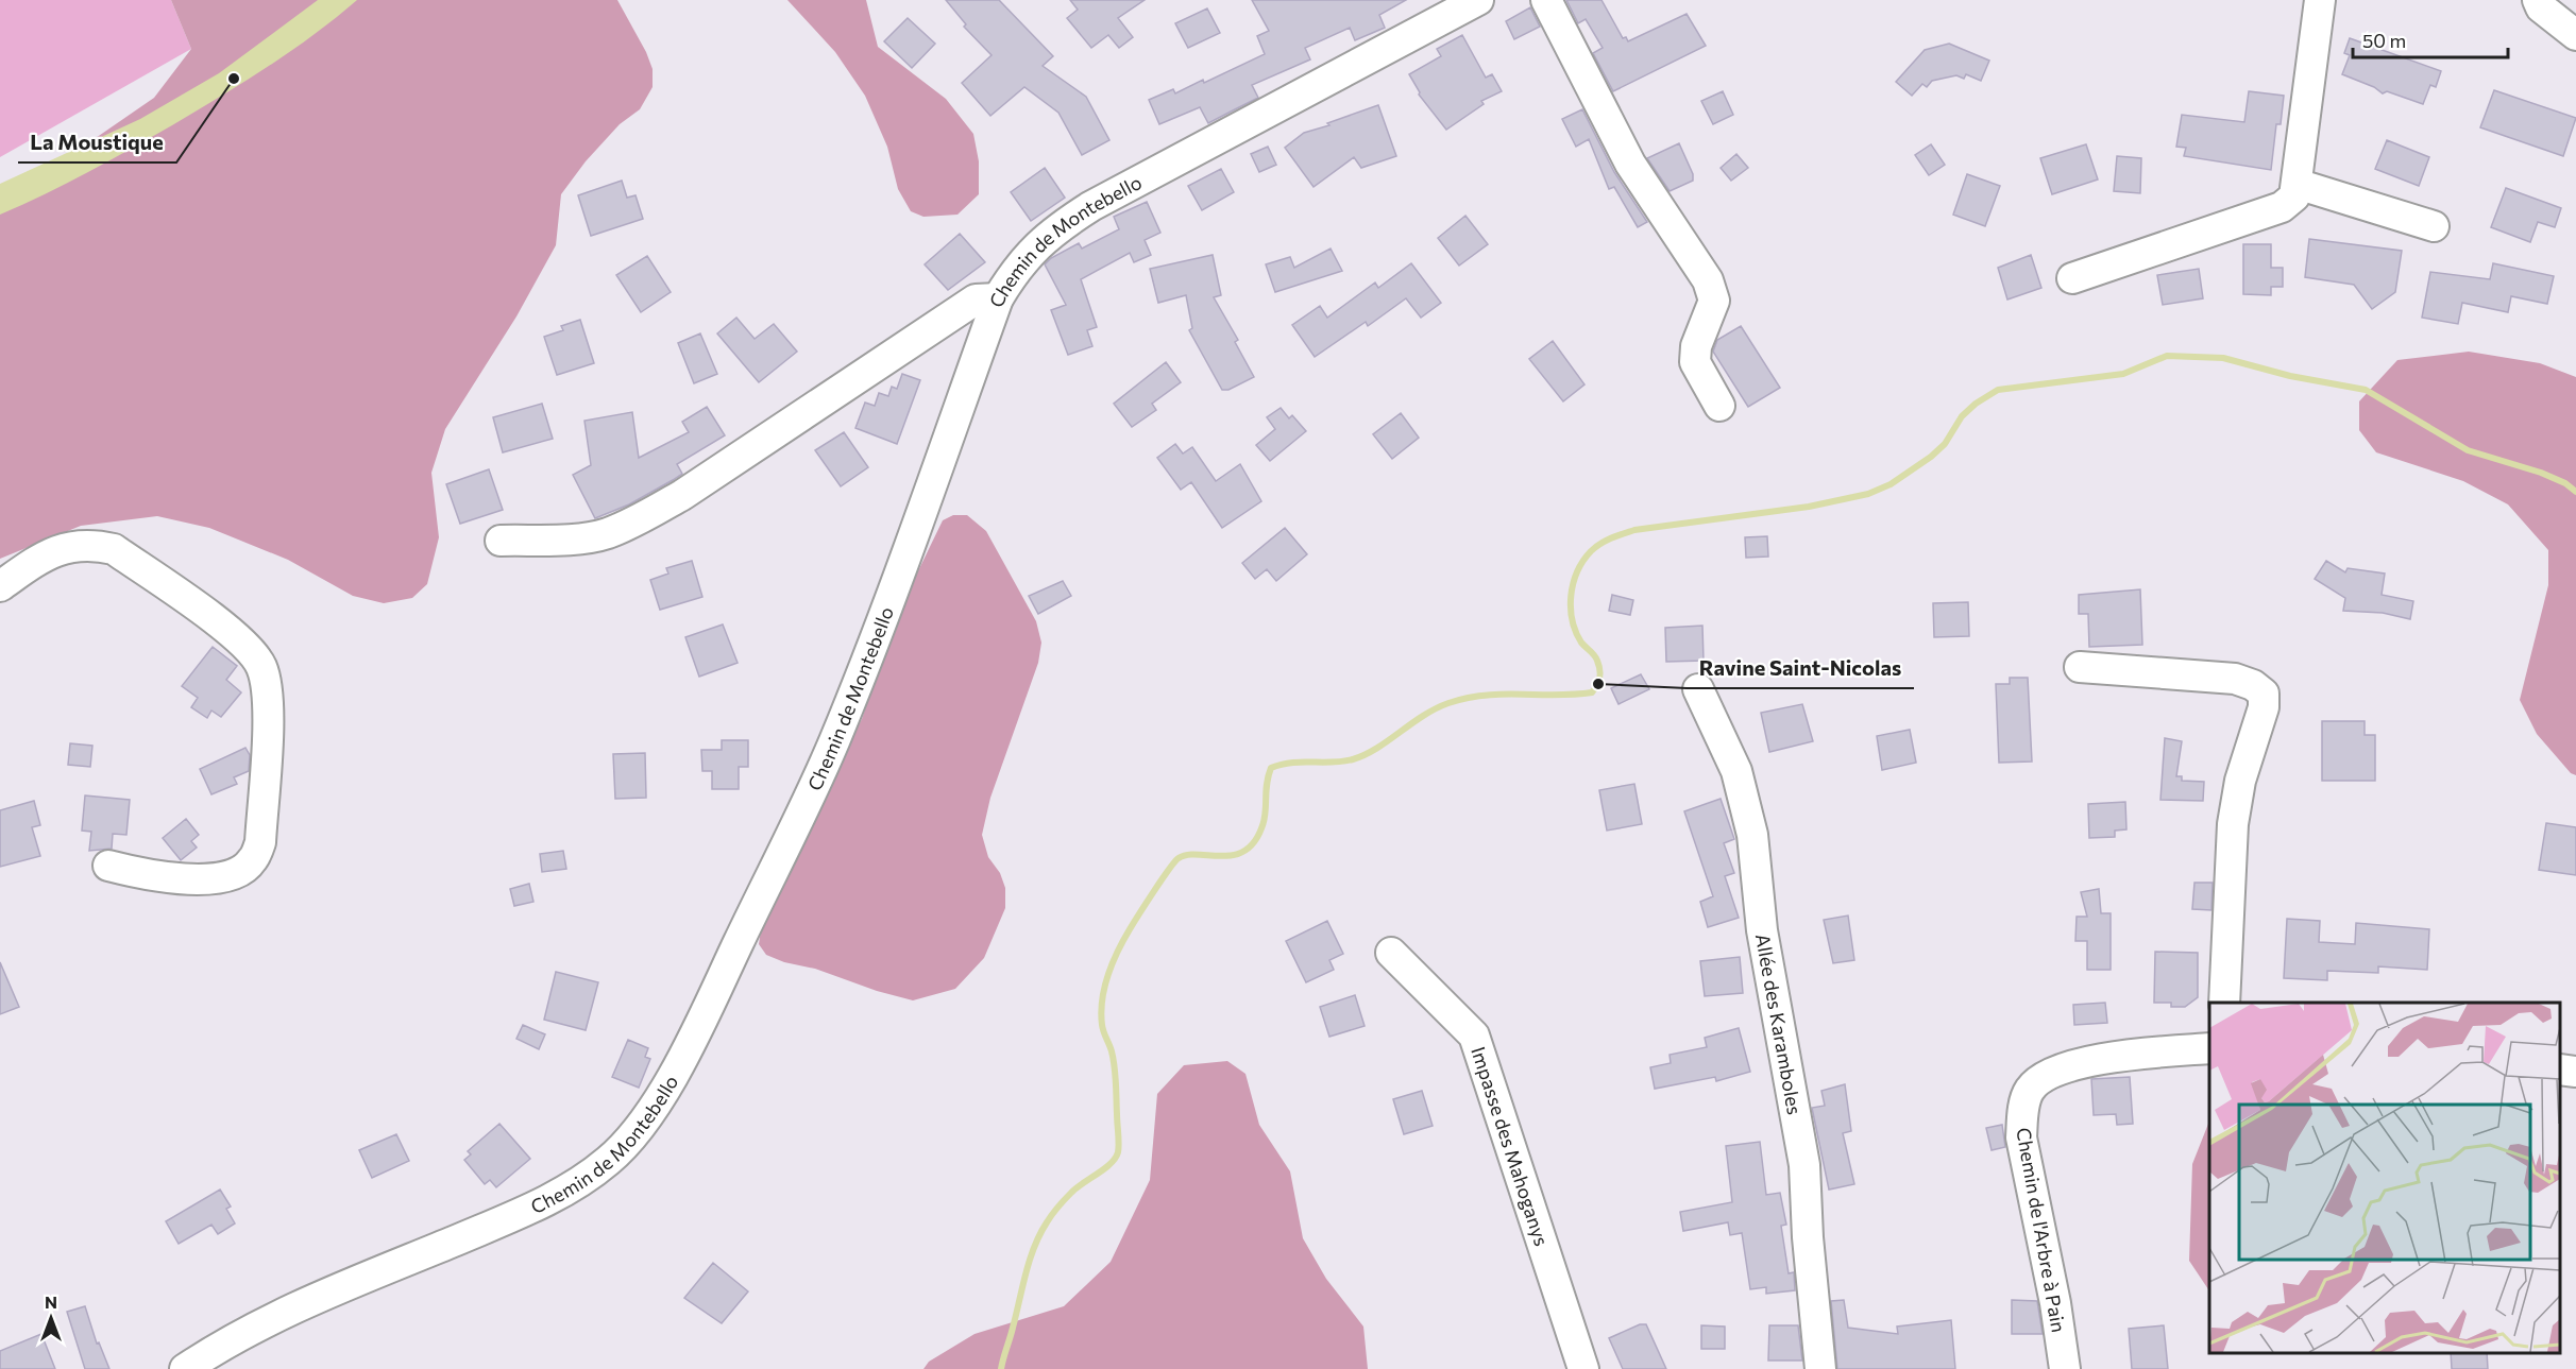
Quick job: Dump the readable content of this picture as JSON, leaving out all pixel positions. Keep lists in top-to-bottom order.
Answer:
{
  "streets": {
    "street": [
      "Chemin de Montebello",
      "Allée des Karamboles",
      "Impasse des Mahoganys",
      "Chemin de l'Arbre à Pain"
    ]
  },
  "places": ["La Moustique", "Ravine Saint-Nicolas"],
  "scale_bar": "50 m",
  "north": "top"
}
